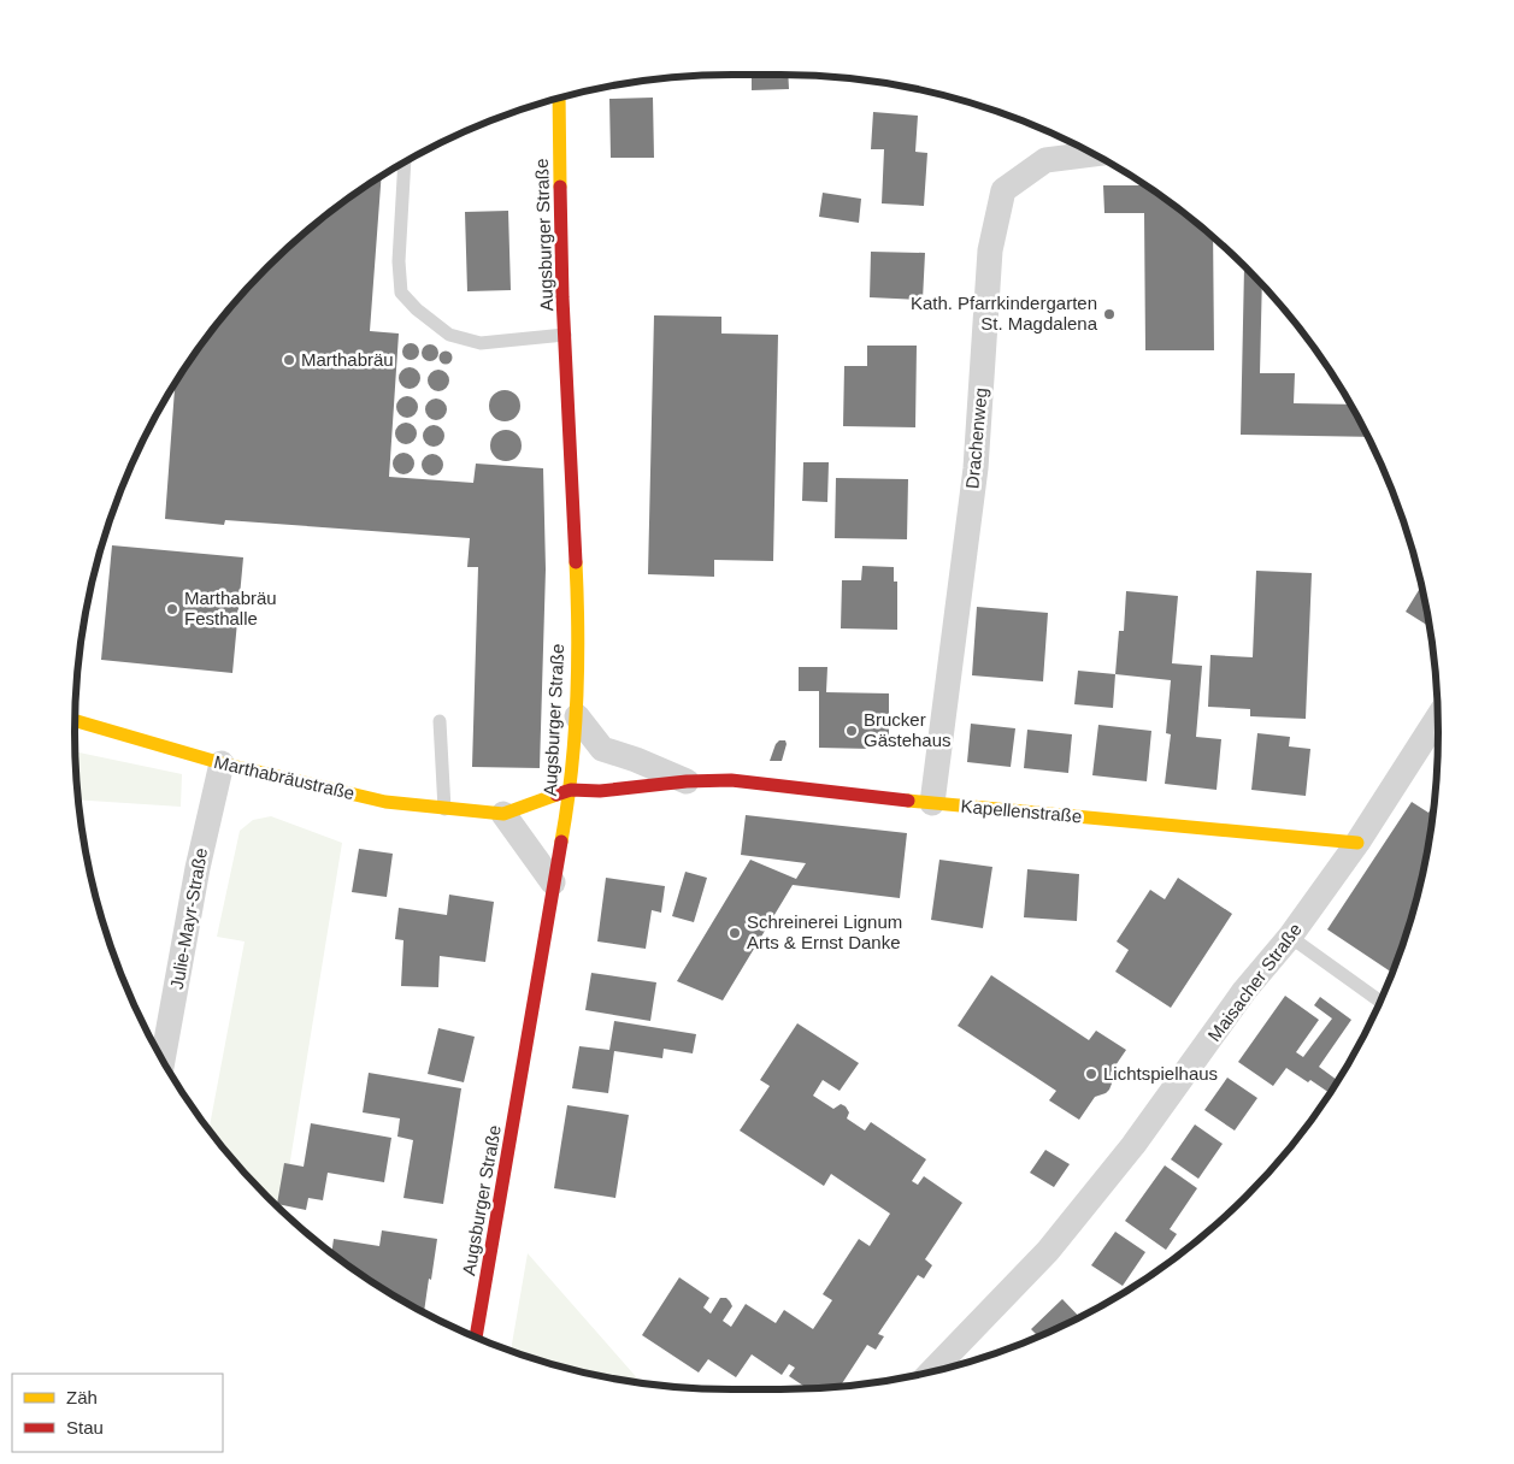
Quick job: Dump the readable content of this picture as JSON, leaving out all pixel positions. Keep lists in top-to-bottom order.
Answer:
{
  "streets": {
    "street": [
      "Augsburger Straße",
      "Drachenweg",
      "Marthabräustraße",
      "Kapellenstraße",
      "Julie-Mayr-Straße",
      "Maisacher Straße"
    ]
  },
  "crossings": [
    ["Augsburger Straße", "Marthabräustraße"],
    ["Augsburger Straße", "Kapellenstraße"],
    ["Drachenweg", "Kapellenstraße"],
    ["Marthabräustraße", "Kapellenstraße"],
    ["Marthabräustraße", "Julie-Mayr-Straße"],
    ["Kapellenstraße", "Maisacher Straße"]
  ],
  "places": [
    "Kath. Pfarrkindergarten St. Magdalena",
    "Marthabräu",
    "Marthabräu Festhalle",
    "Brucker Gästehaus",
    "Schreinerei Lignum Arts & Ernst Danke",
    "Lichtspielhaus"
  ],
  "legend": ["Zäh", "Stau"]
}
